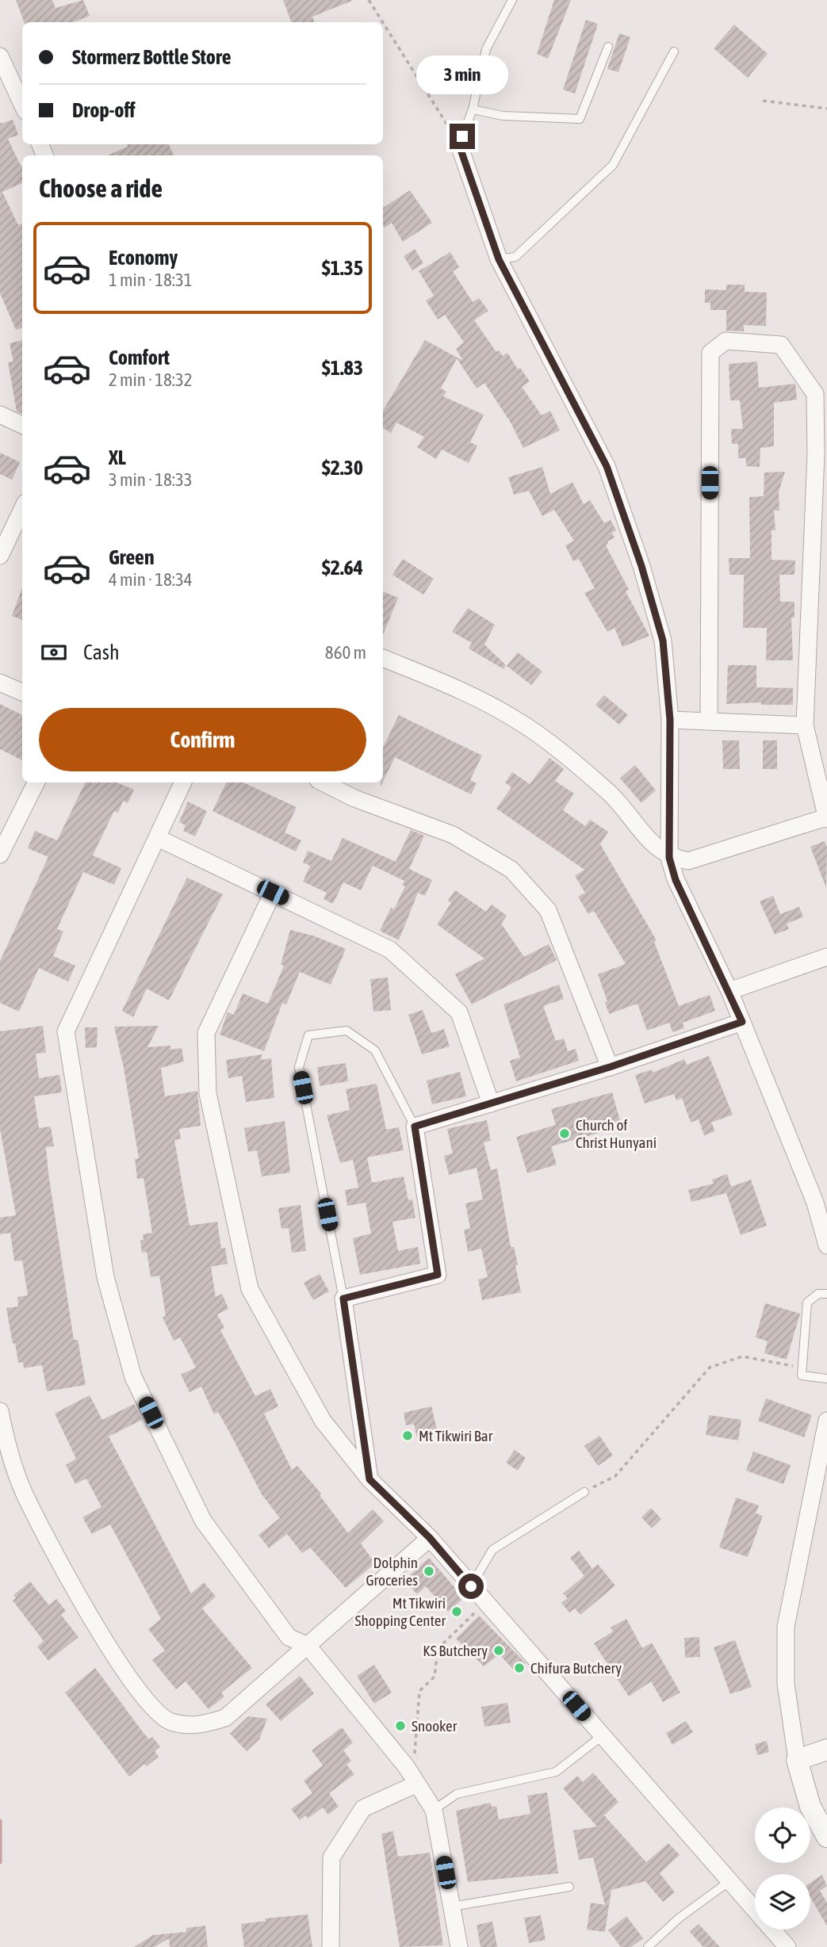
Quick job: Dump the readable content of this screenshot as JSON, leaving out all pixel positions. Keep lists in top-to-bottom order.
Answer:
{
  "places": [
    "Church of Christ Hunyani",
    "Mt Tikwiri Bar",
    "Dolphin Groceries",
    "Mt Tikwiri Shopping Center",
    "KS Butchery",
    "Chifura Butchery",
    "Snooker"
  ],
  "page": {
    "banner": ["Stormerz Bottle Store", "Drop-off"],
    "bubble": "3 min",
    "heading": "Choose a ride",
    "list": [
      {
        "name": "Economy",
        "note": "1 min · 18:31",
        "value": "$1.35"
      },
      {
        "name": "Comfort",
        "note": "2 min · 18:32",
        "value": "$1.83"
      },
      {
        "name": "XL",
        "note": "3 min · 18:33",
        "value": "$2.30"
      },
      {
        "name": "Green",
        "note": "4 min · 18:34",
        "value": "$2.64"
      }
    ],
    "pay": ["Cash", "860 m"],
    "buttons": "Confirm"
  }
}
